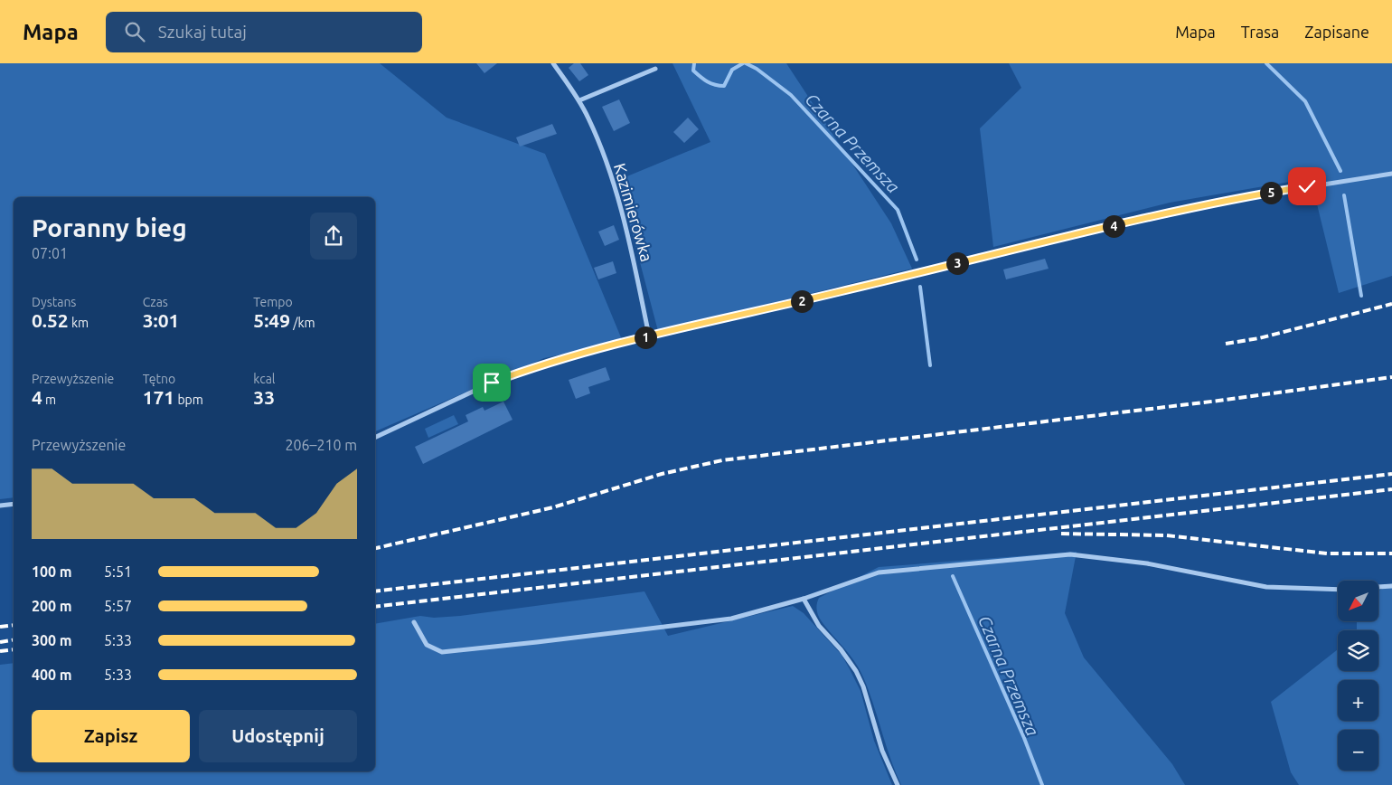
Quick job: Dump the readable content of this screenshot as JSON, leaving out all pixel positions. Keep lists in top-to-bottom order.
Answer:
{
  "streets": {
    "street": ["Kazimierówka"]
  },
  "water": ["Czarna Przemsza"],
  "north": "bottom left",
  "page": {
    "header": "Mapa",
    "search": "Szukaj tutaj",
    "nav": ["Mapa", "Trasa", "Zapisane"],
    "pins": [
      "5",
      "4",
      "3",
      "2",
      "1"
    ],
    "heading": ["Poranny bieg", "07:01"],
    "stats": [
      ["Dystans", "0.52 km"],
      ["Czas", "3:01"],
      ["Tempo", "5:49 /km"],
      ["Przewyższenie", "4 m"],
      ["Tętno", "171 bpm"],
      ["kcal", "33"]
    ],
    "chart": ["Przewyższenie", "206–210 m"],
    "list": [
      {
        "name": "100 m",
        "note": "5:51"
      },
      {
        "name": "200 m",
        "note": "5:57"
      },
      {
        "name": "300 m",
        "note": "5:33"
      },
      {
        "name": "400 m",
        "note": "5:33"
      }
    ],
    "map_buttons": ["+", "−"],
    "buttons": ["Zapisz", "Udostępnij"]
  }
}
